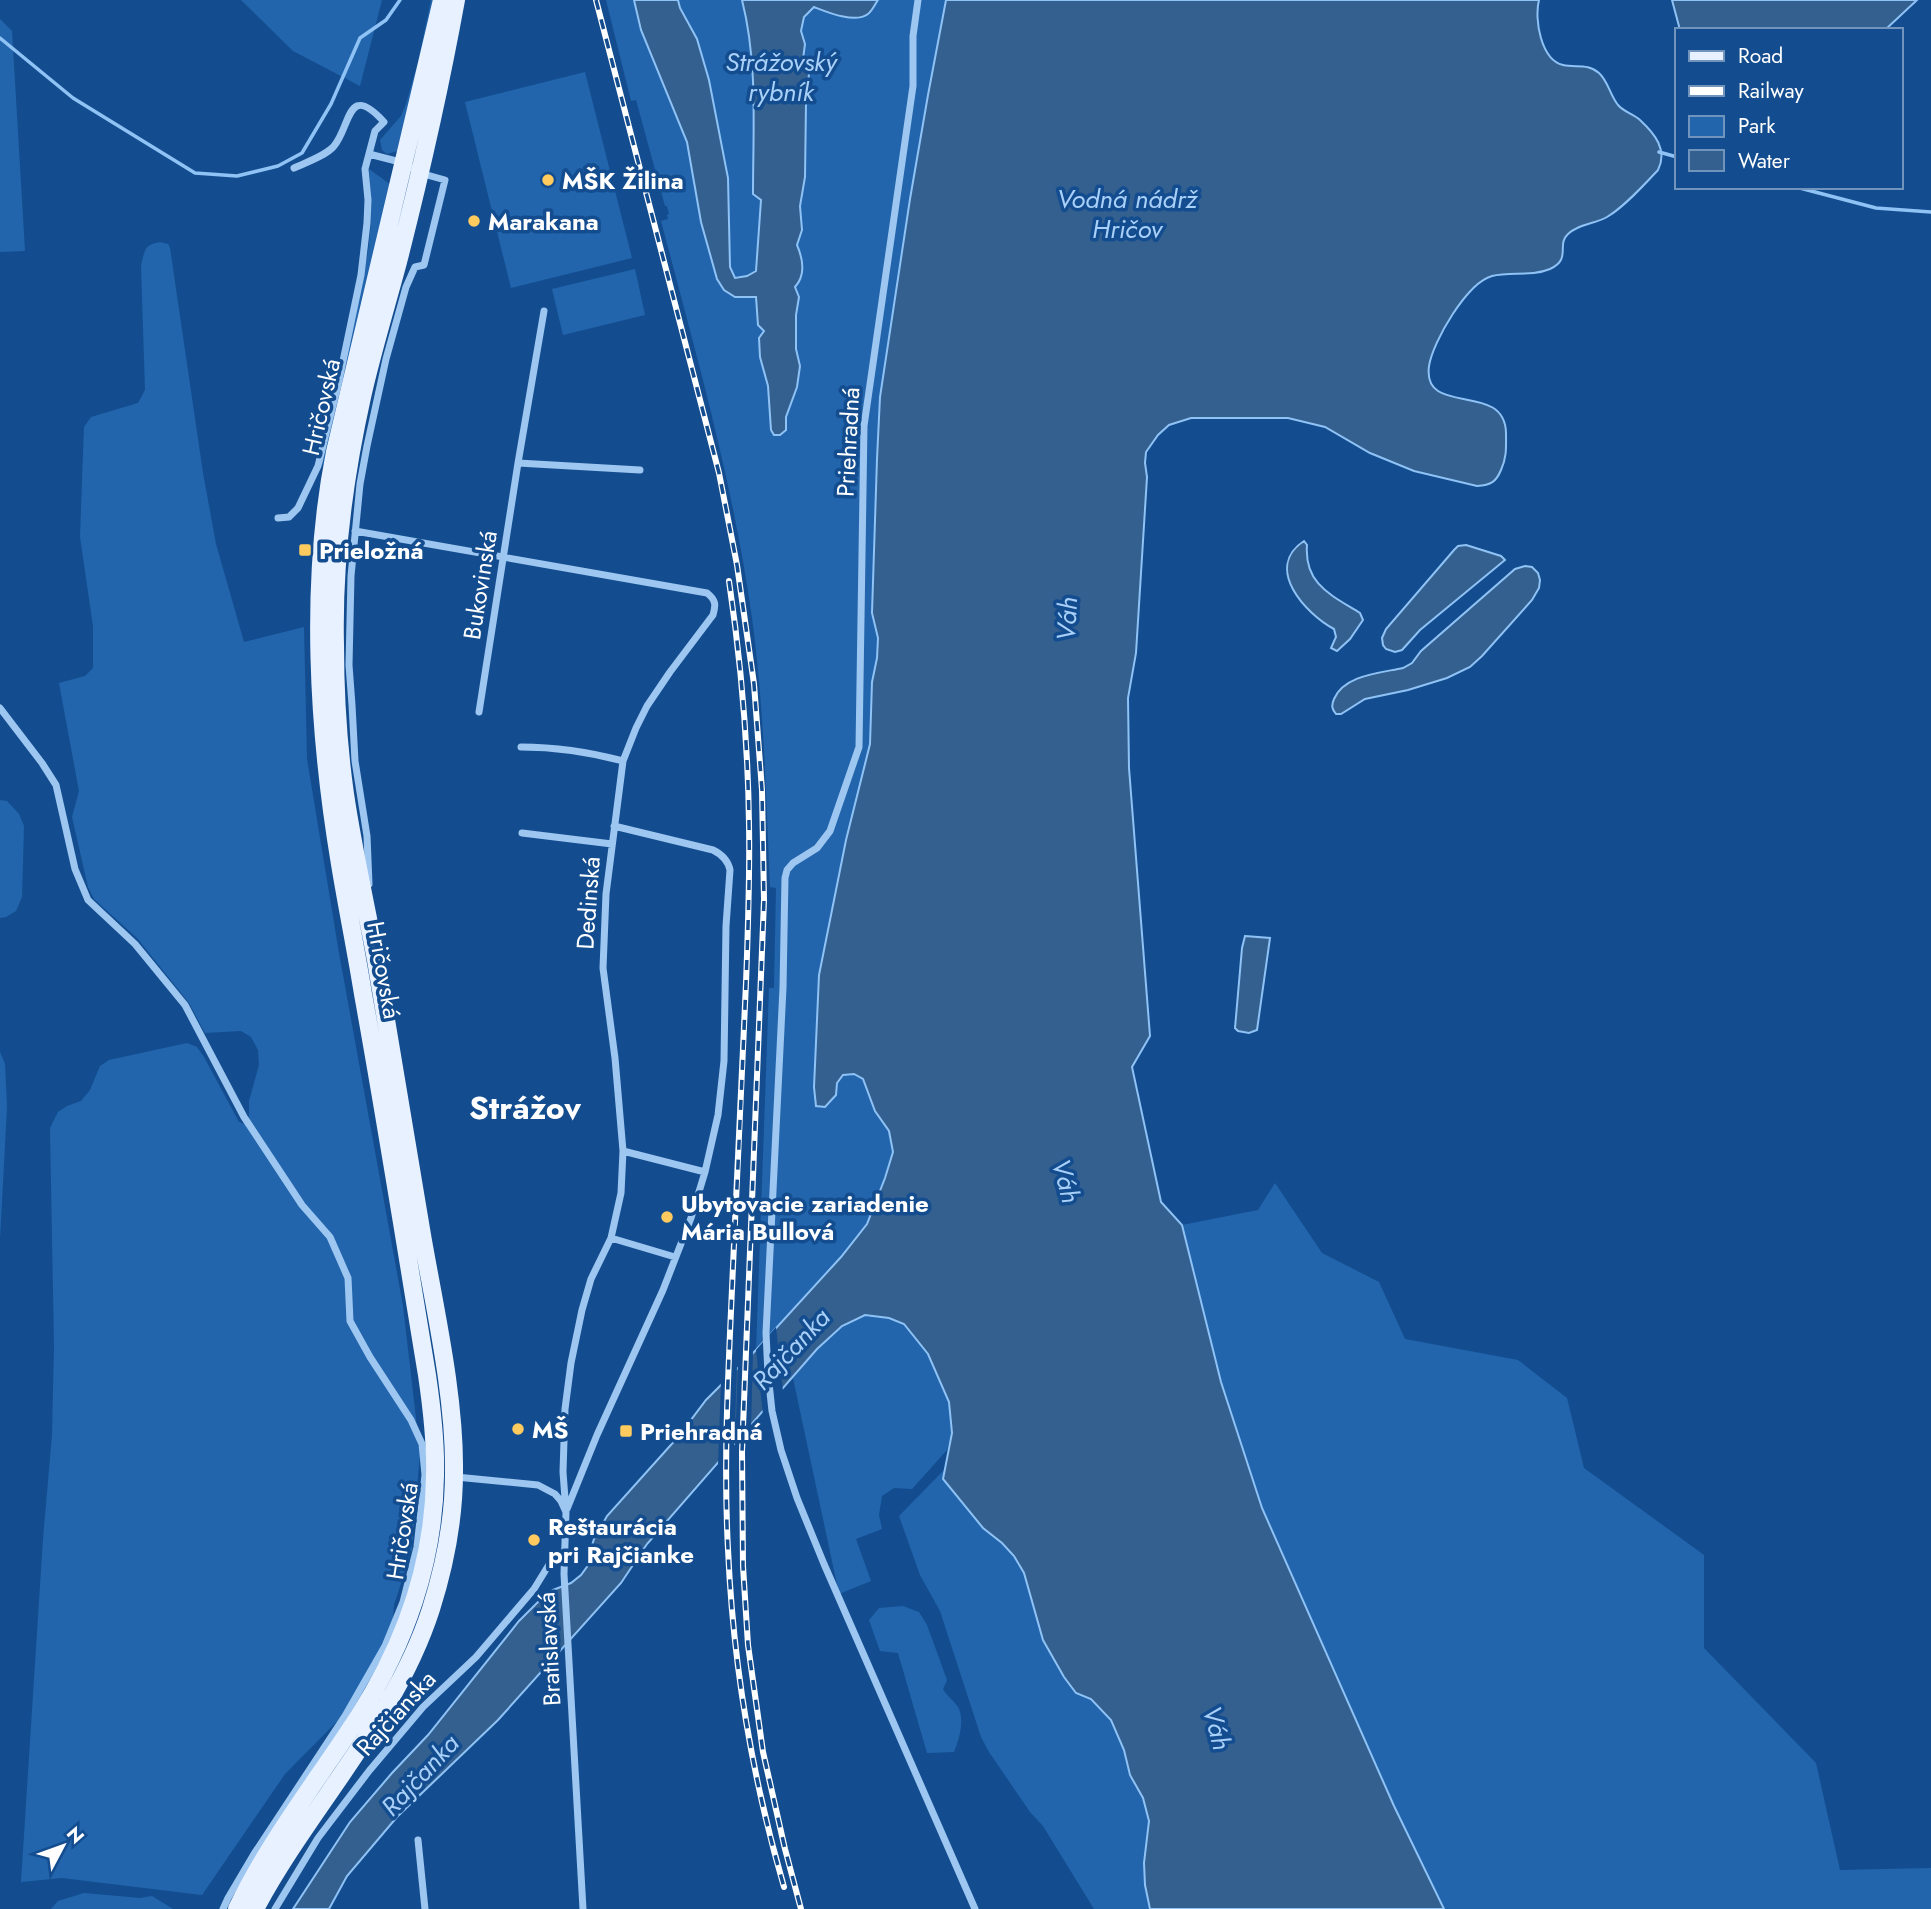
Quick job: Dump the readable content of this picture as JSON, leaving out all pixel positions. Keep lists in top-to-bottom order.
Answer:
{
  "streets": {
    "main road": ["Hričovská"],
    "street": [
      "Priehradná",
      "Bukovinská",
      "Dedinská",
      "Bratislavská",
      "Rajčianska"
    ]
  },
  "crossings": [
    ["Bukovinská", "Dedinská"],
    ["Dedinská", "Bratislavská"],
    ["Bratislavská", "Rajčianska"]
  ],
  "districts": ["Strážov"],
  "water": [
    "Strážovský rybník",
    "Vodná nádrž Hričov",
    "Váh",
    "Rajčanka"
  ],
  "places": {
    "other": [
      "MŠK Žilina",
      "Marakana",
      "Ubytovacie zariadenie Mária Bullová",
      "MŠ",
      "Reštaurácia pri Rajčianke"
    ],
    "transit": ["Prieložná", "Priehradná"]
  },
  "legend": [
    "Road",
    "Railway",
    "Park",
    "Water"
  ],
  "north": "top right"
}
